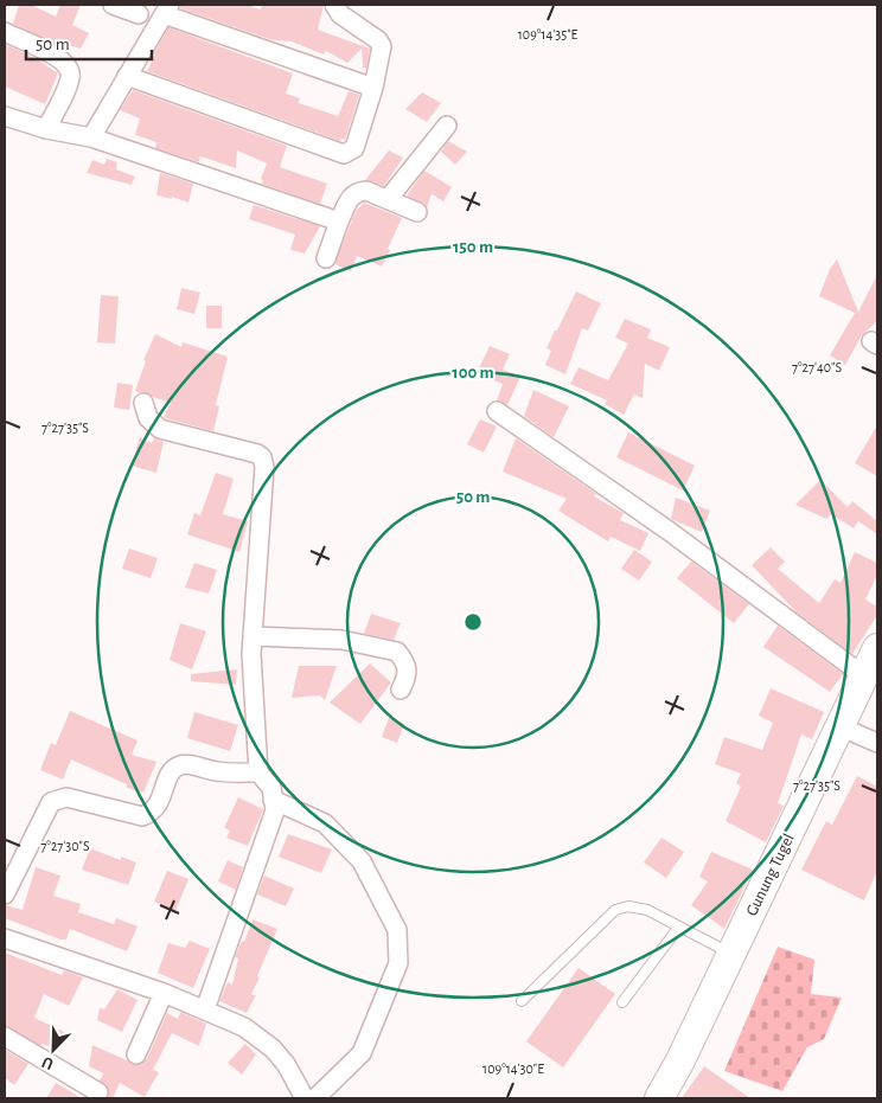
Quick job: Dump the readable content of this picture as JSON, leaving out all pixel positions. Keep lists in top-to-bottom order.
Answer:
{
  "streets": {
    "main road": ["Gunung Tugel"]
  },
  "scale_bar": "50 m",
  "north": "bottom left",
  "coordinates": [
    "109°14'35\"E",
    "7°27'40\"S",
    "7°27'35\"S",
    "7°27'30\"S",
    "109°14'30\"E"
  ],
  "rings": ["150 m", "100 m", "50 m"]
}
